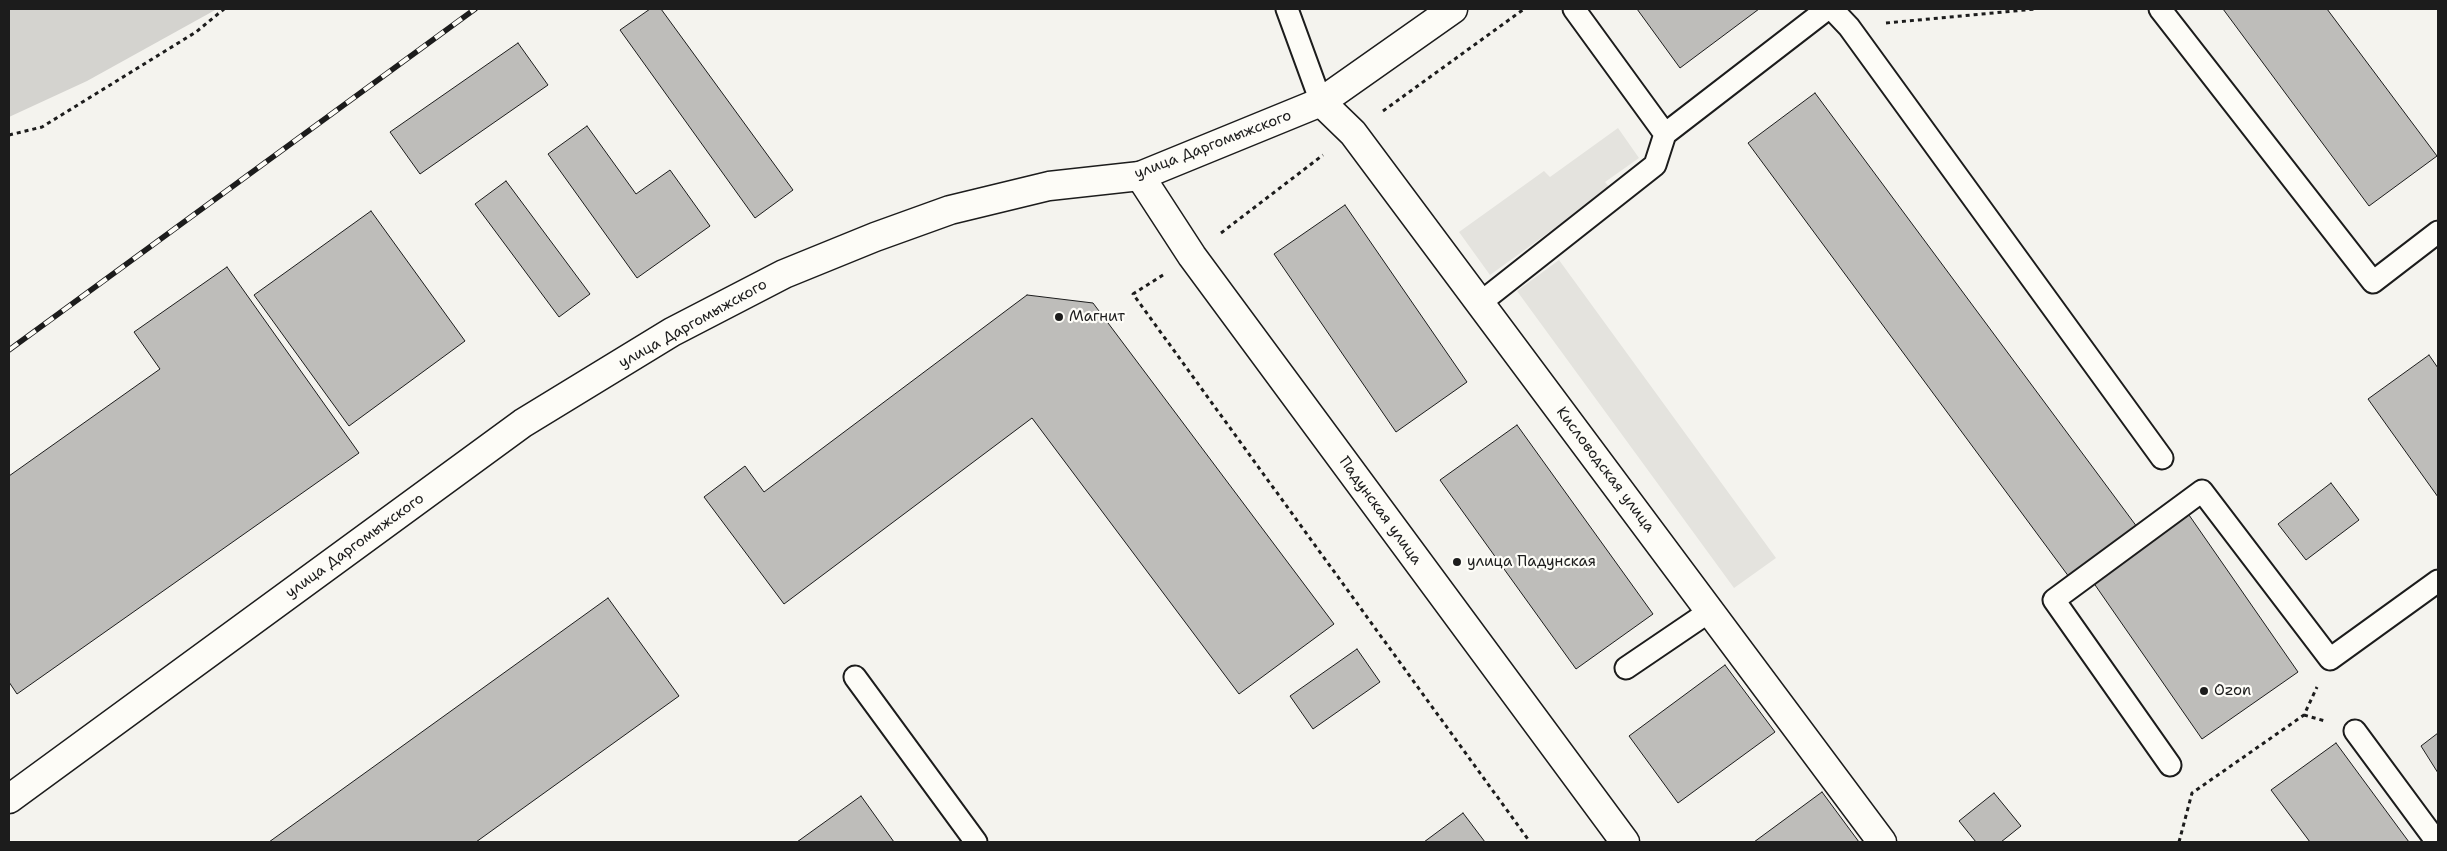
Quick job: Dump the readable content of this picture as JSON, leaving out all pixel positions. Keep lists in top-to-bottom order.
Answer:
{
  "streets": {
    "street": ["улица Даргомыжского", "Кисловодская улица", "Падунская улица"]
  },
  "crossings": [
    ["улица Даргомыжского", "Кисловодская улица"],
    ["улица Даргомыжского", "Падунская улица"]
  ],
  "places": ["Магнит", "улица Падунская", "Ozon"]
}
